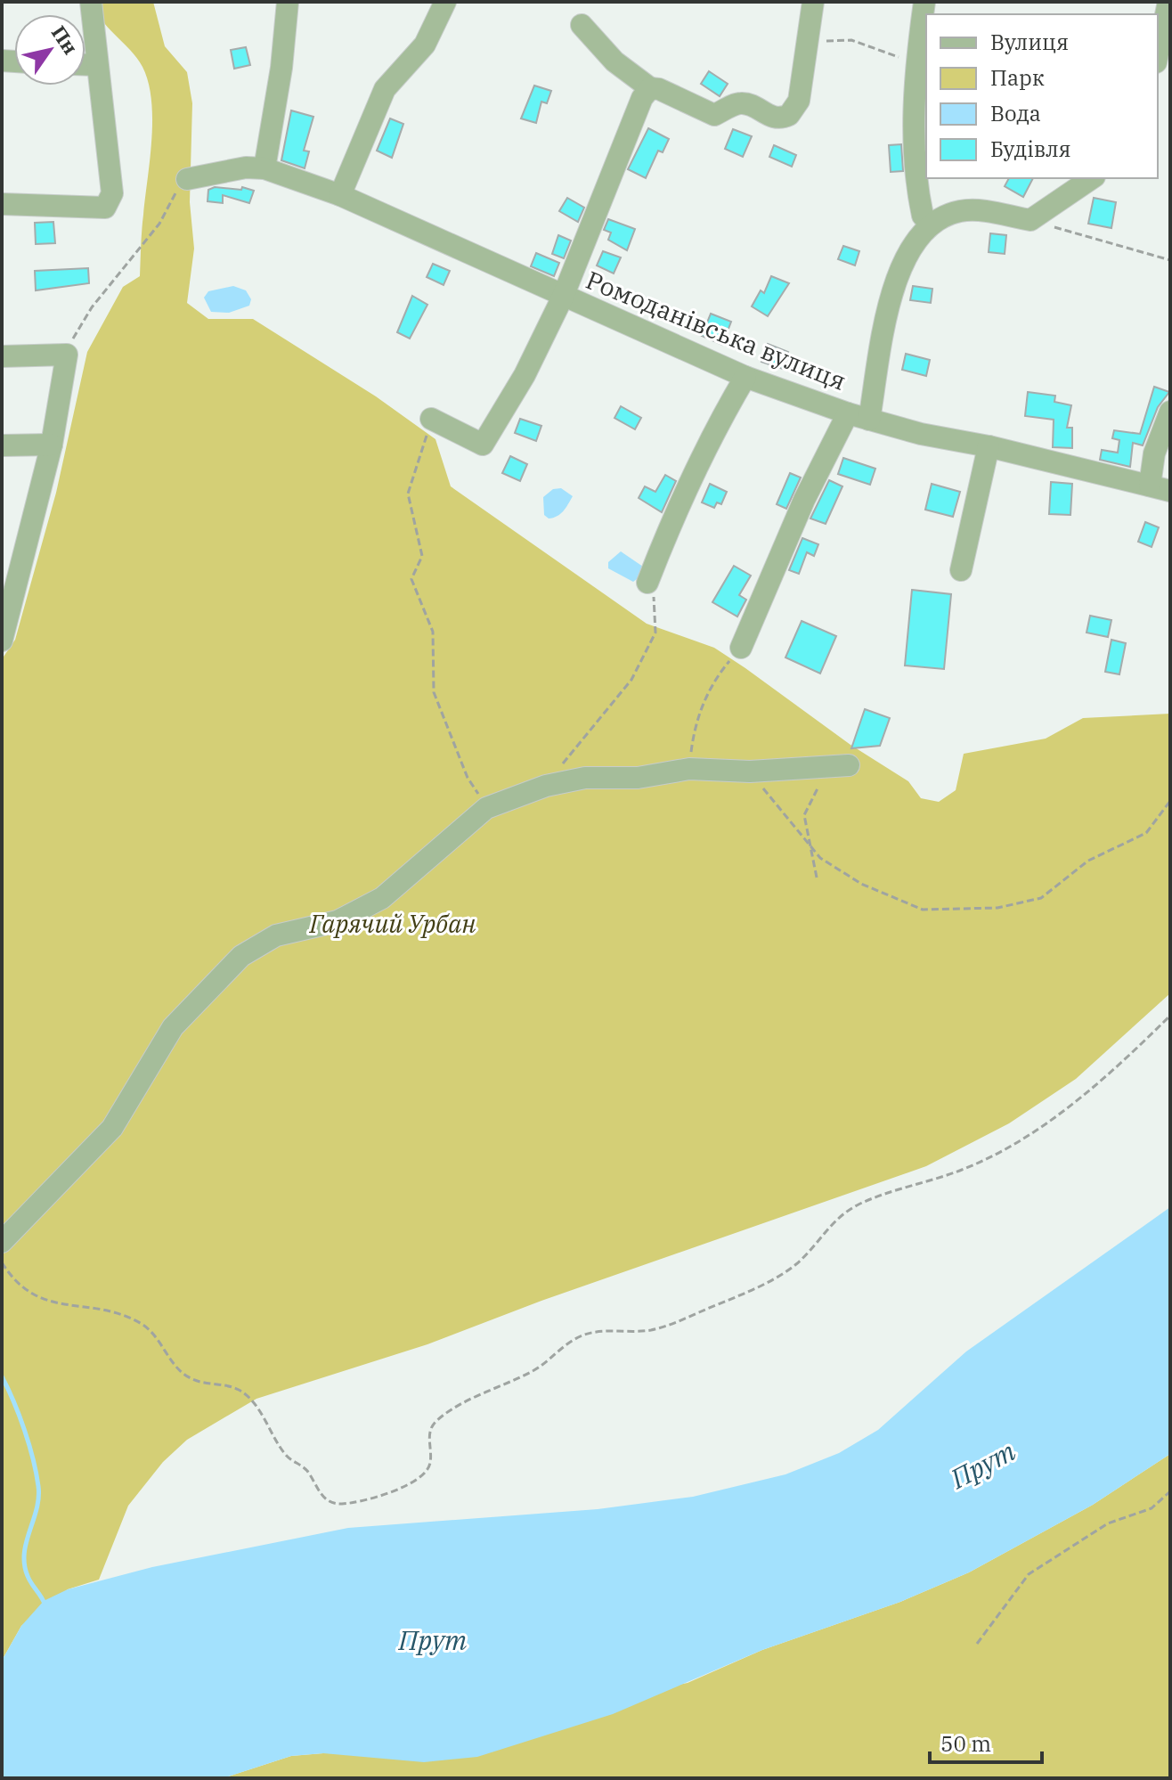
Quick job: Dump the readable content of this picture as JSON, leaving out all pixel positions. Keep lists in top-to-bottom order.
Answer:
{
  "streets": {
    "street": ["Ромоданівська вулиця"]
  },
  "water": ["Прут"],
  "parks": ["Гарячий Урбан"],
  "legend": [
    "Вулиця",
    "Парк",
    "Вода",
    "Будівля"
  ],
  "scale_bar": "50 m",
  "north": "top right"
}
